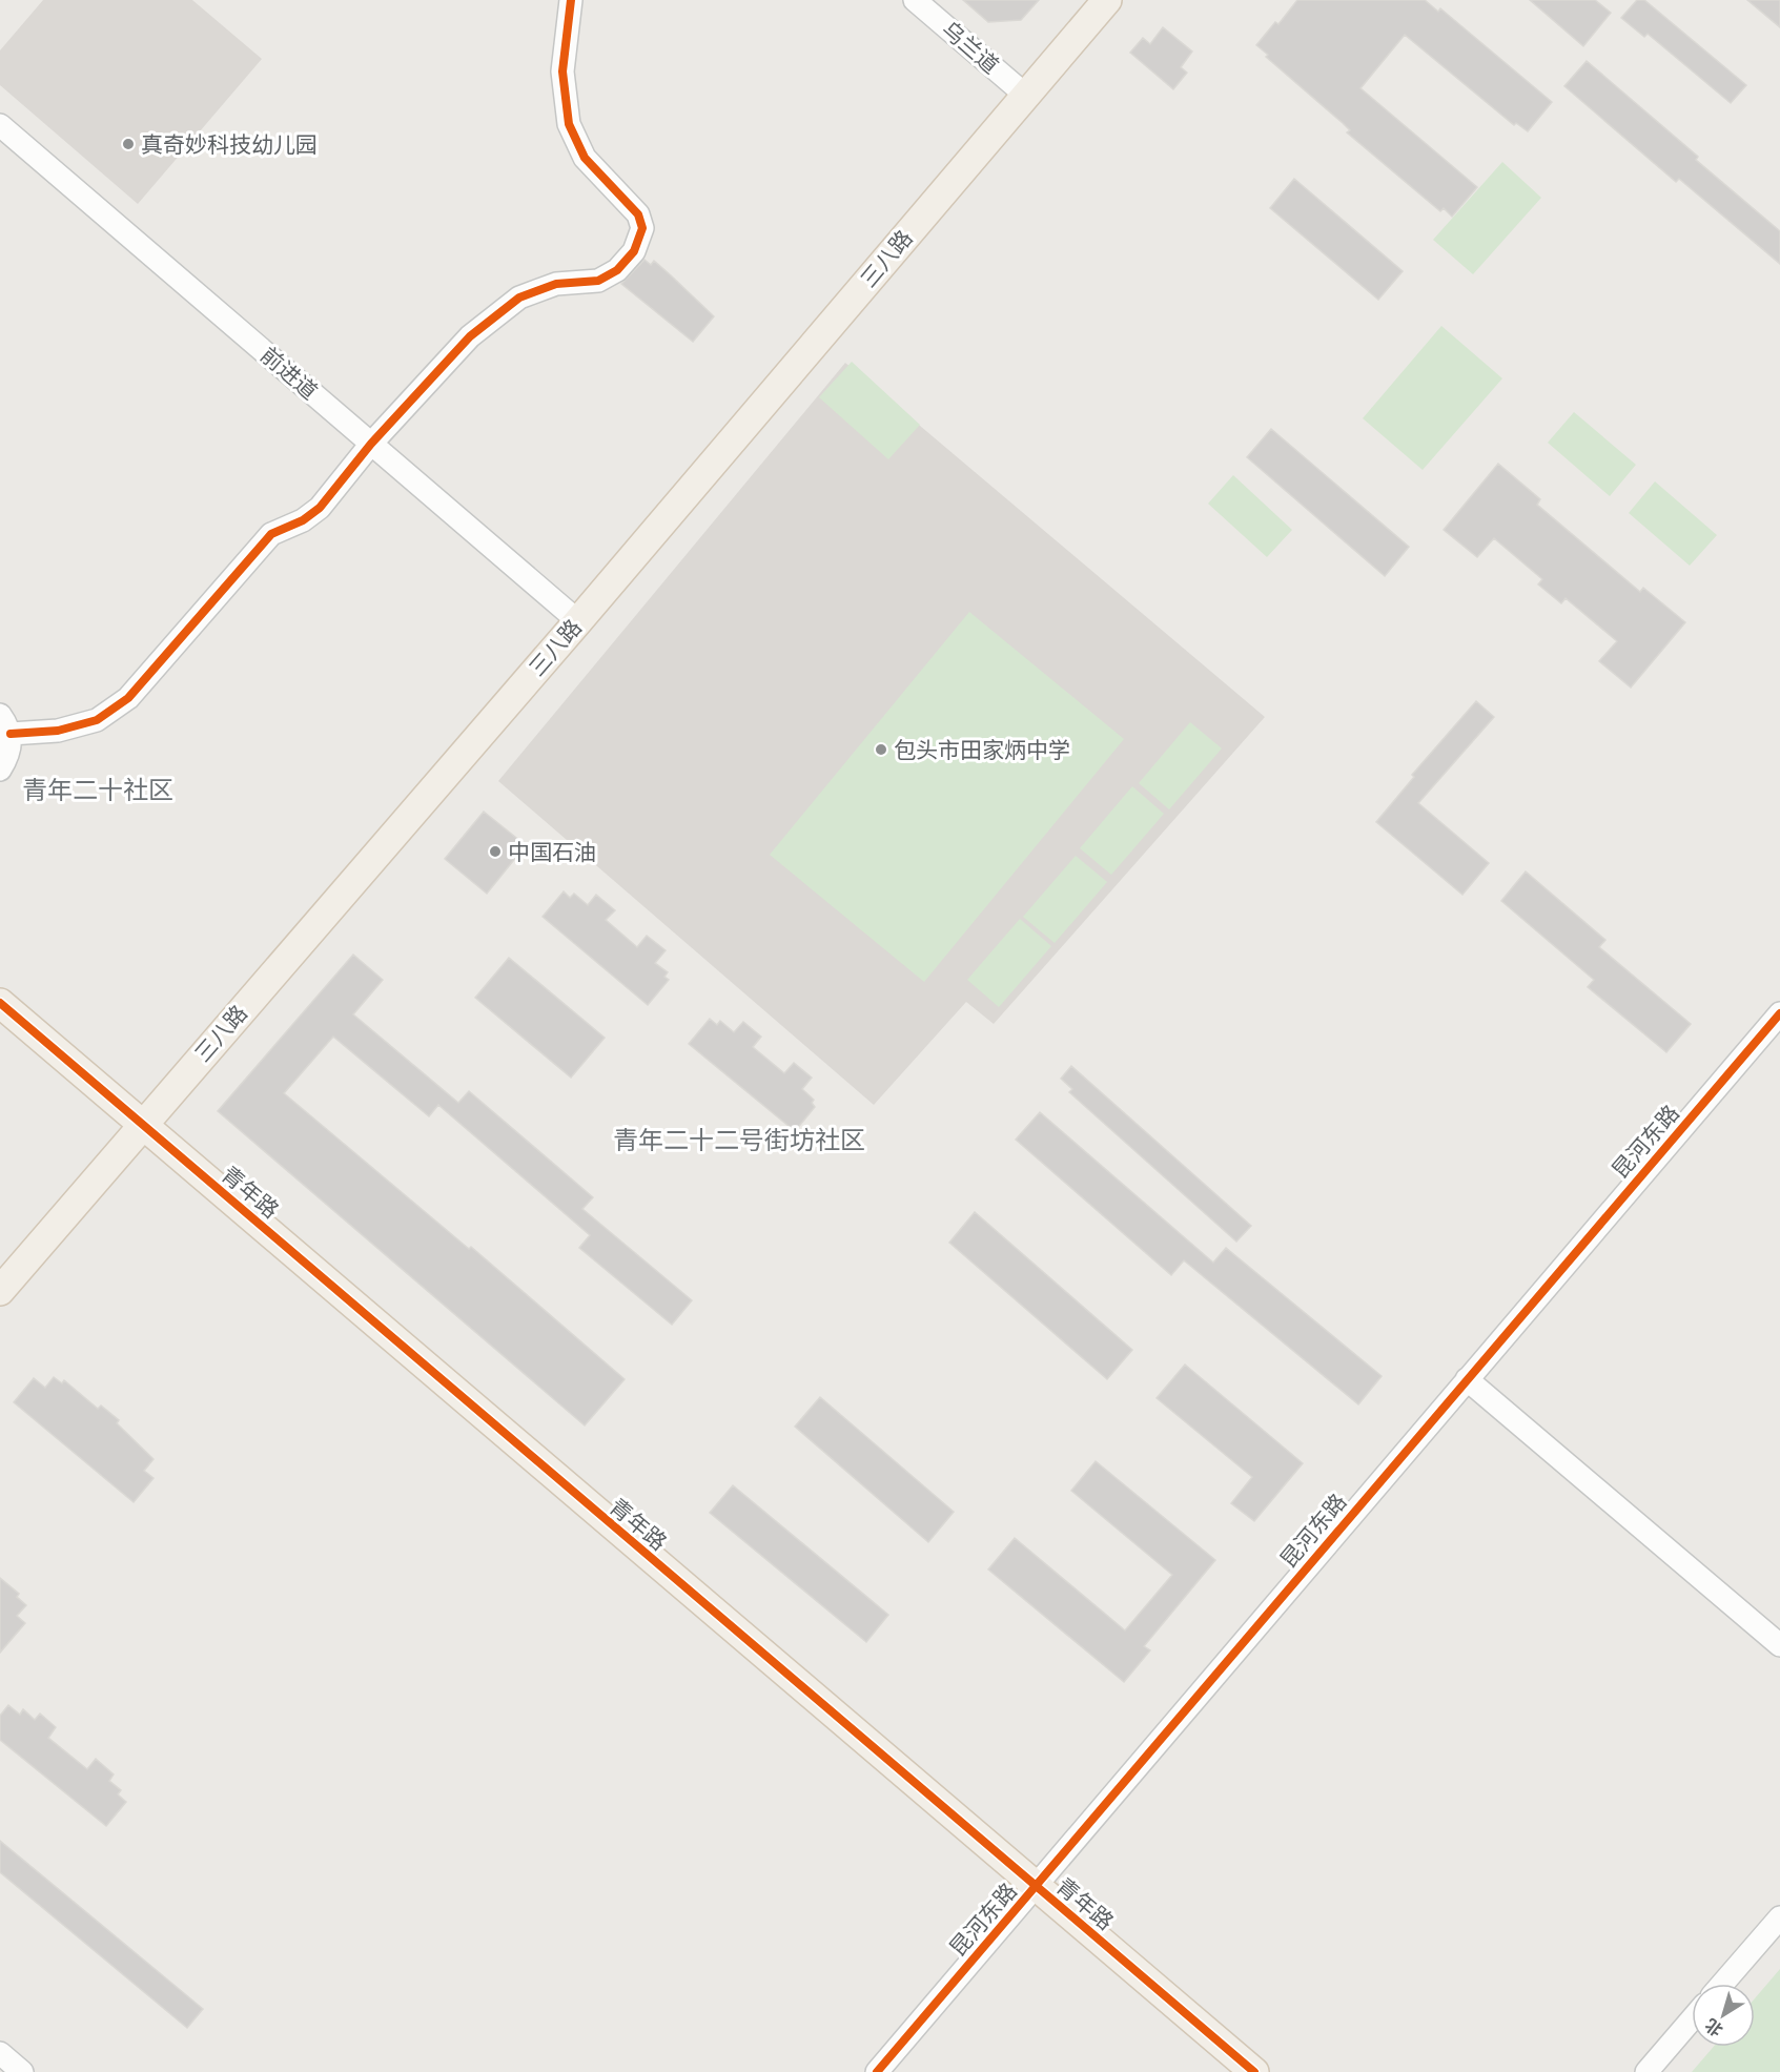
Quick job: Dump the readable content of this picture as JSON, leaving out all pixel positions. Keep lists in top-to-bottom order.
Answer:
{
  "streets": {
    "main road": ["三八路", "青年路"],
    "street": ["乌兰道", "前进道", "昆河东路"]
  },
  "crossings": [
    ["乌兰道", "三八路"],
    ["三八路", "前进道"],
    ["三八路", "青年路"],
    ["昆河东路", "青年路"]
  ],
  "districts": ["青年二十社区", "青年二十二号街坊社区"],
  "places": ["真奇妙科技幼儿园", "包头市田家炳中学", "中国石油"],
  "north": "bottom left"
}
